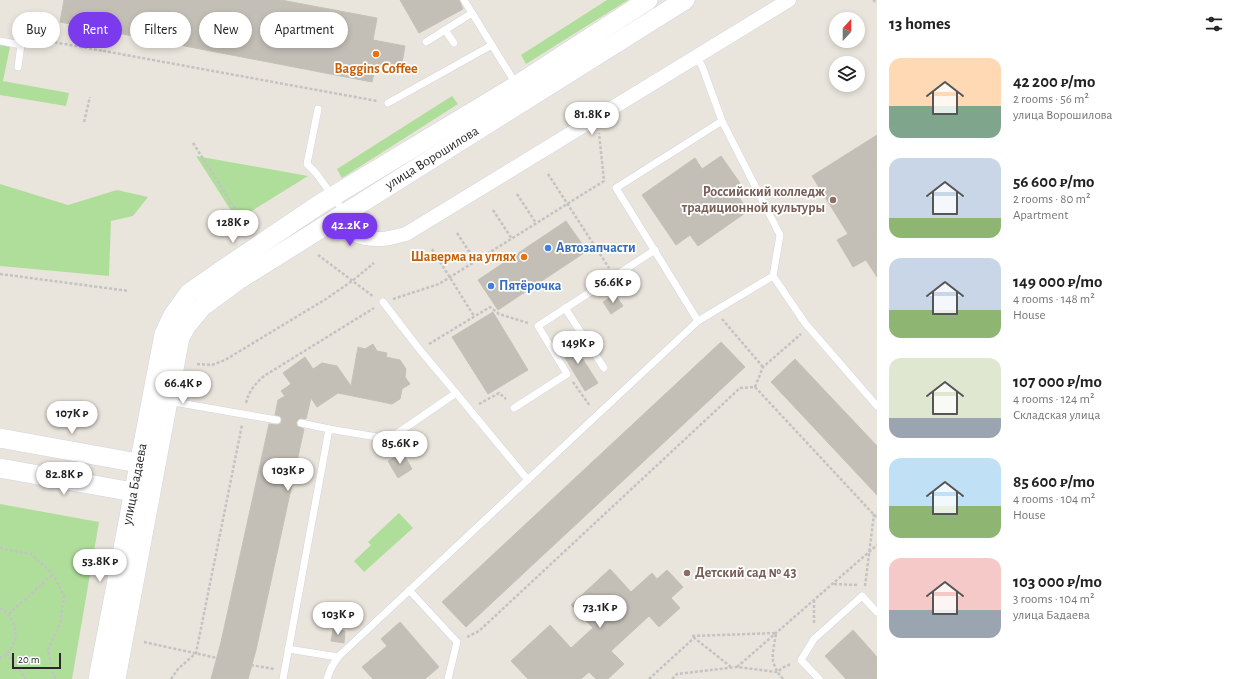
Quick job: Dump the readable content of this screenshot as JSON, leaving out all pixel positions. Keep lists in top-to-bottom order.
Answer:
{
  "streets": {
    "street": ["улица Ворошилова", "улица Бадаева"]
  },
  "crossings": [
    ["улица Ворошилова", "улица Бадаева"]
  ],
  "places": [
    "Baggins Coffee",
    "Российский колледж традиционной культуры",
    "Автозапчасти",
    "Шаверма на углях",
    "Пятёрочка",
    "Детский сад № 43"
  ],
  "scale_bar": "20 m",
  "north": "top",
  "page": {
    "heading": "13 homes",
    "chip": [
      "Buy",
      "Rent",
      "Filters",
      "New",
      "Apartment"
    ],
    "list": [
      {
        "name": "42 200 ₽/mo",
        "note": "2 rooms · 56 m² · улица Ворошилова"
      },
      {
        "name": "56 600 ₽/mo",
        "note": "2 rooms · 80 m² · Apartment"
      },
      {
        "name": "149 000 ₽/mo",
        "note": "4 rooms · 148 m² · House"
      },
      {
        "name": "107 000 ₽/mo",
        "note": "4 rooms · 124 m² · Складская улица"
      },
      {
        "name": "85 600 ₽/mo",
        "note": "4 rooms · 104 m² · House"
      },
      {
        "name": "103 000 ₽/mo",
        "note": "3 rooms · 104 m² · улица Бадаева"
      }
    ],
    "price": [
      "81.8K ₽",
      "128K ₽",
      "42.2K ₽",
      "56.6K ₽",
      "149K ₽",
      "66.4K ₽",
      "107K ₽",
      "85.6K ₽",
      "103K ₽",
      "82.8K ₽",
      "53.8K ₽",
      "73.1K ₽",
      "103K ₽"
    ],
    "scale": "20 m"
  }
}
